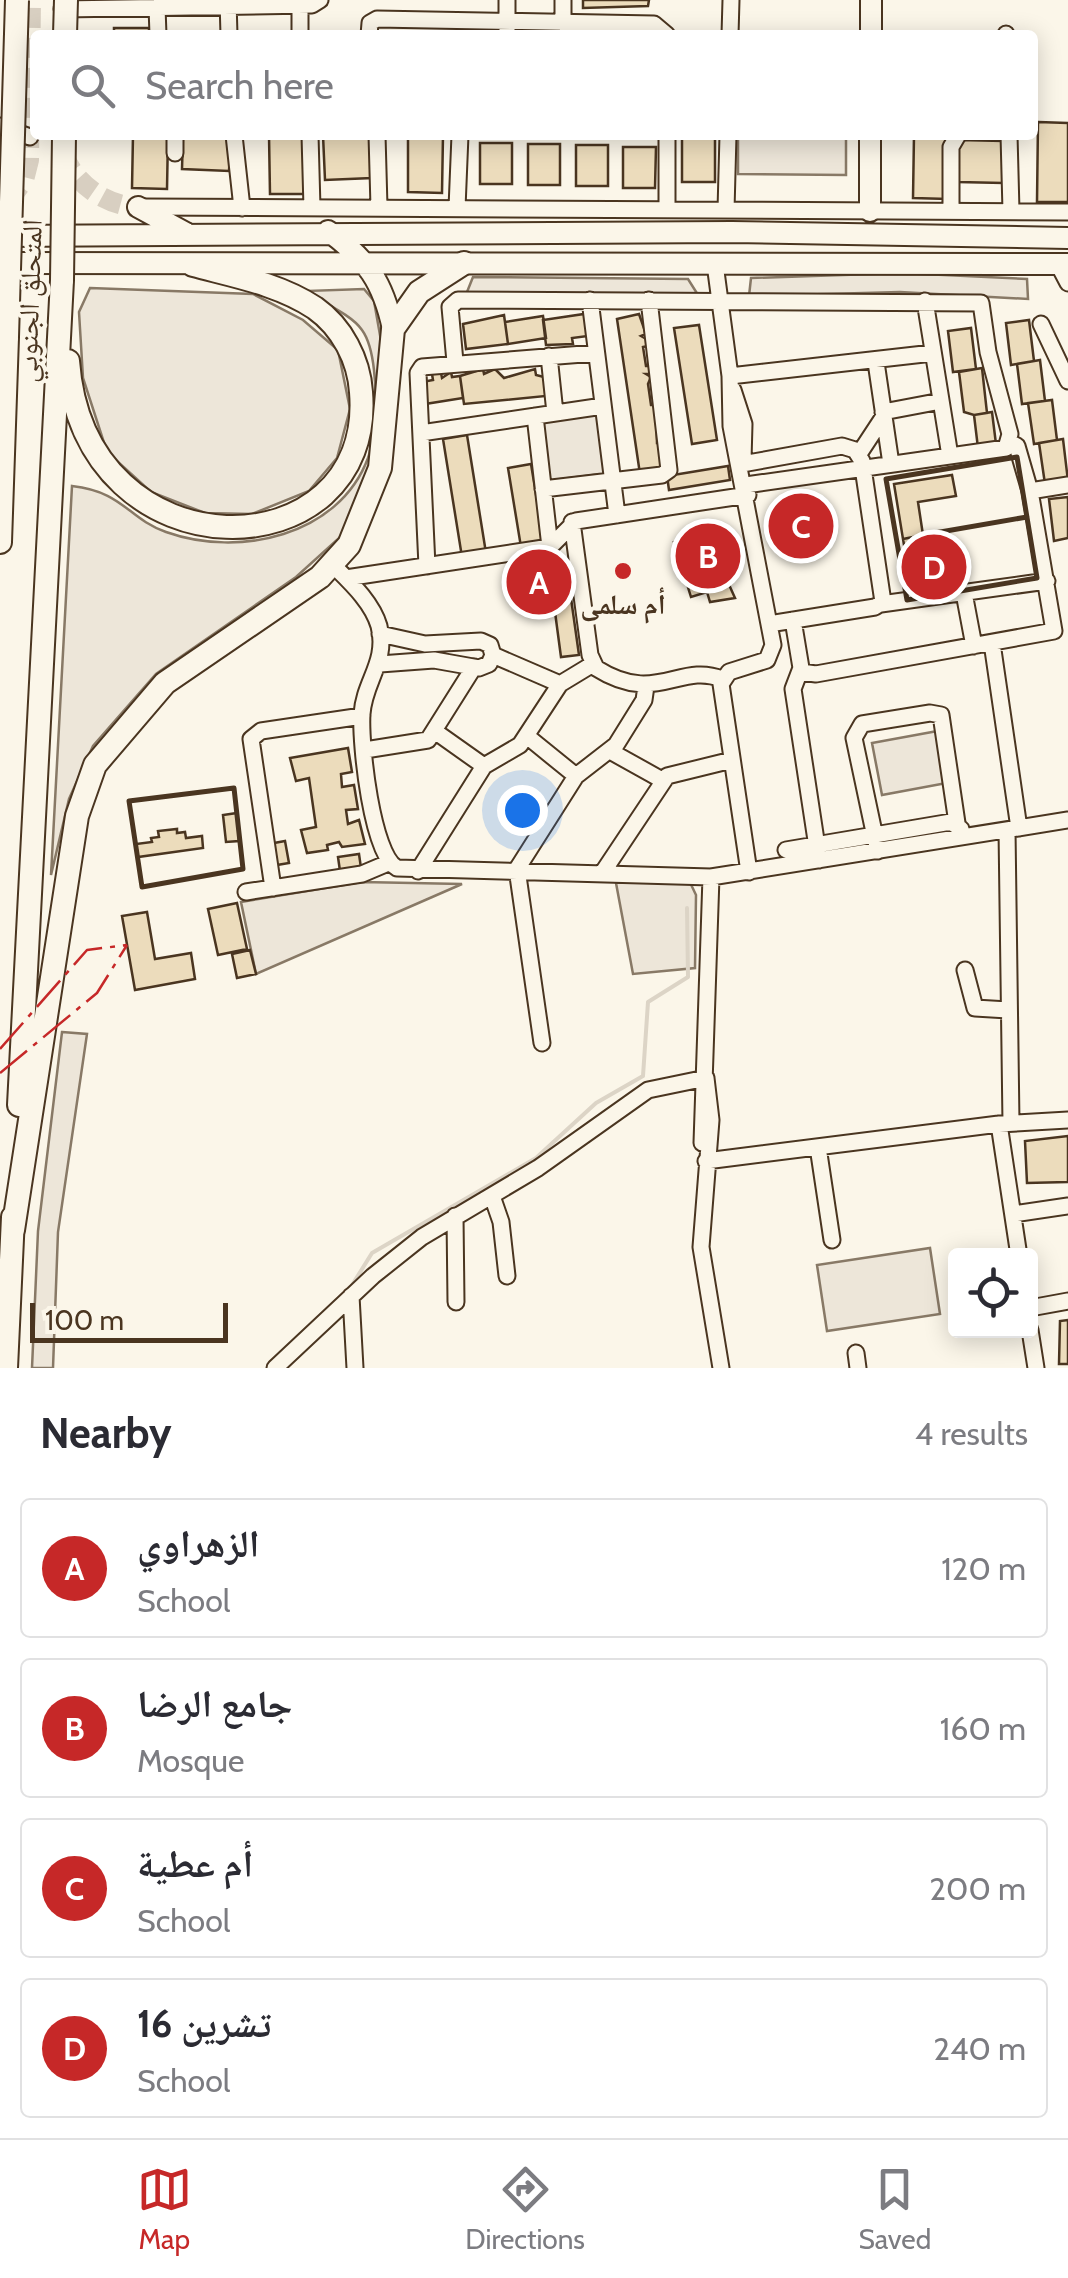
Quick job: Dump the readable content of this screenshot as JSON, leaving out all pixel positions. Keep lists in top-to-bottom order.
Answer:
{
  "streets": {
    "highway": ["المتحلق الجنوبي"]
  },
  "places": ["أم سلمى"],
  "scale_bar": "100 m",
  "page": {
    "search": "Search here",
    "pins": [
      "C",
      "B",
      "D",
      "A"
    ],
    "scale": "100 m",
    "heading": ["Nearby", "4 results"],
    "list": [
      {
        "mark": "A",
        "name": "الزهراوي",
        "note": "School",
        "value": "120 m"
      },
      {
        "mark": "B",
        "name": "جامع الرضا",
        "note": "Mosque",
        "value": "160 m"
      },
      {
        "mark": "C",
        "name": "أم عطية",
        "note": "School",
        "value": "200 m"
      },
      {
        "mark": "D",
        "name": "16 تشرين",
        "note": "School",
        "value": "240 m"
      }
    ],
    "nav": ["Map", "Directions", "Saved"]
  }
}
